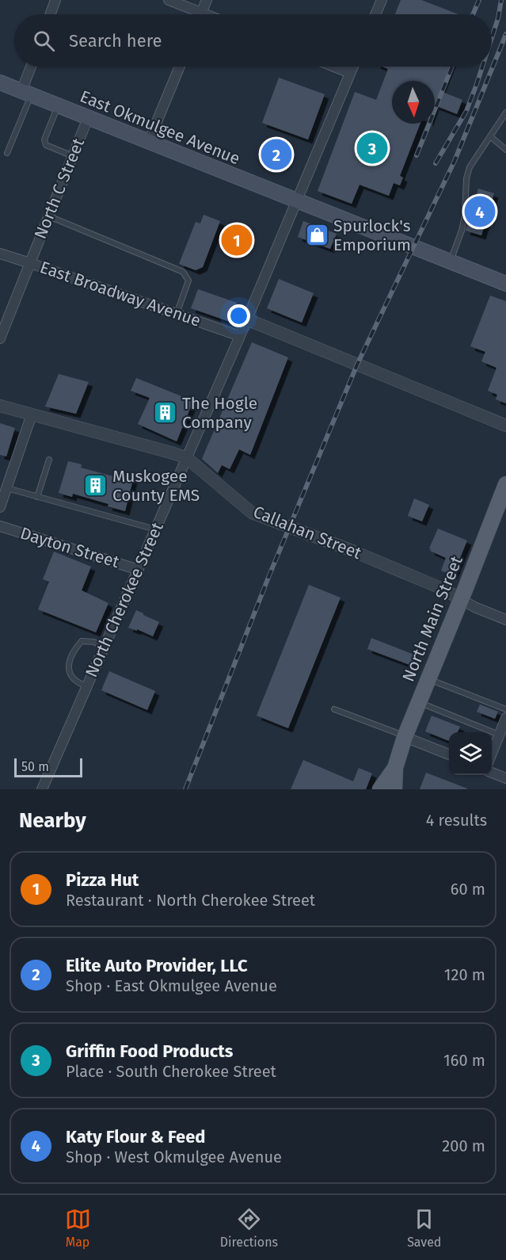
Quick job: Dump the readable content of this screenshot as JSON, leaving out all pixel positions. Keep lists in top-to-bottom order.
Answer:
{
  "streets": {
    "main road": ["East Okmulgee Avenue", "North Main Street"],
    "street": [
      "North C Street",
      "East Broadway Avenue",
      "Callahan Street",
      "Dayton Street",
      "North Cherokee Street"
    ]
  },
  "crossings": [
    ["East Okmulgee Avenue", "North C Street"],
    ["East Okmulgee Avenue", "North Cherokee Street"],
    ["North C Street", "East Broadway Avenue"],
    ["East Broadway Avenue", "North Cherokee Street"],
    ["Callahan Street", "North Cherokee Street"],
    ["Callahan Street", "North Main Street"],
    ["Dayton Street", "North Cherokee Street"]
  ],
  "places": {
    "shop": ["Spurlock's Emporium"],
    "building": ["The Hogle Company", "Muskogee County EMS"]
  },
  "scale_bar": "50 m",
  "north": "bottom",
  "page": {
    "search": "Search here",
    "pins": [
      "3",
      "2",
      "4",
      "1"
    ],
    "scale": "50 m",
    "heading": ["Nearby", "4 results"],
    "list": [
      {
        "mark": "1",
        "name": "Pizza Hut",
        "note": "Restaurant · North Cherokee Street",
        "value": "60 m"
      },
      {
        "mark": "2",
        "name": "Elite Auto Provider, LLC",
        "note": "Shop · East Okmulgee Avenue",
        "value": "120 m"
      },
      {
        "mark": "3",
        "name": "Griffin Food Products",
        "note": "Place · South Cherokee Street",
        "value": "160 m"
      },
      {
        "mark": "4",
        "name": "Katy Flour & Feed",
        "note": "Shop · West Okmulgee Avenue",
        "value": "200 m"
      }
    ],
    "nav": ["Map", "Directions", "Saved"]
  }
}
